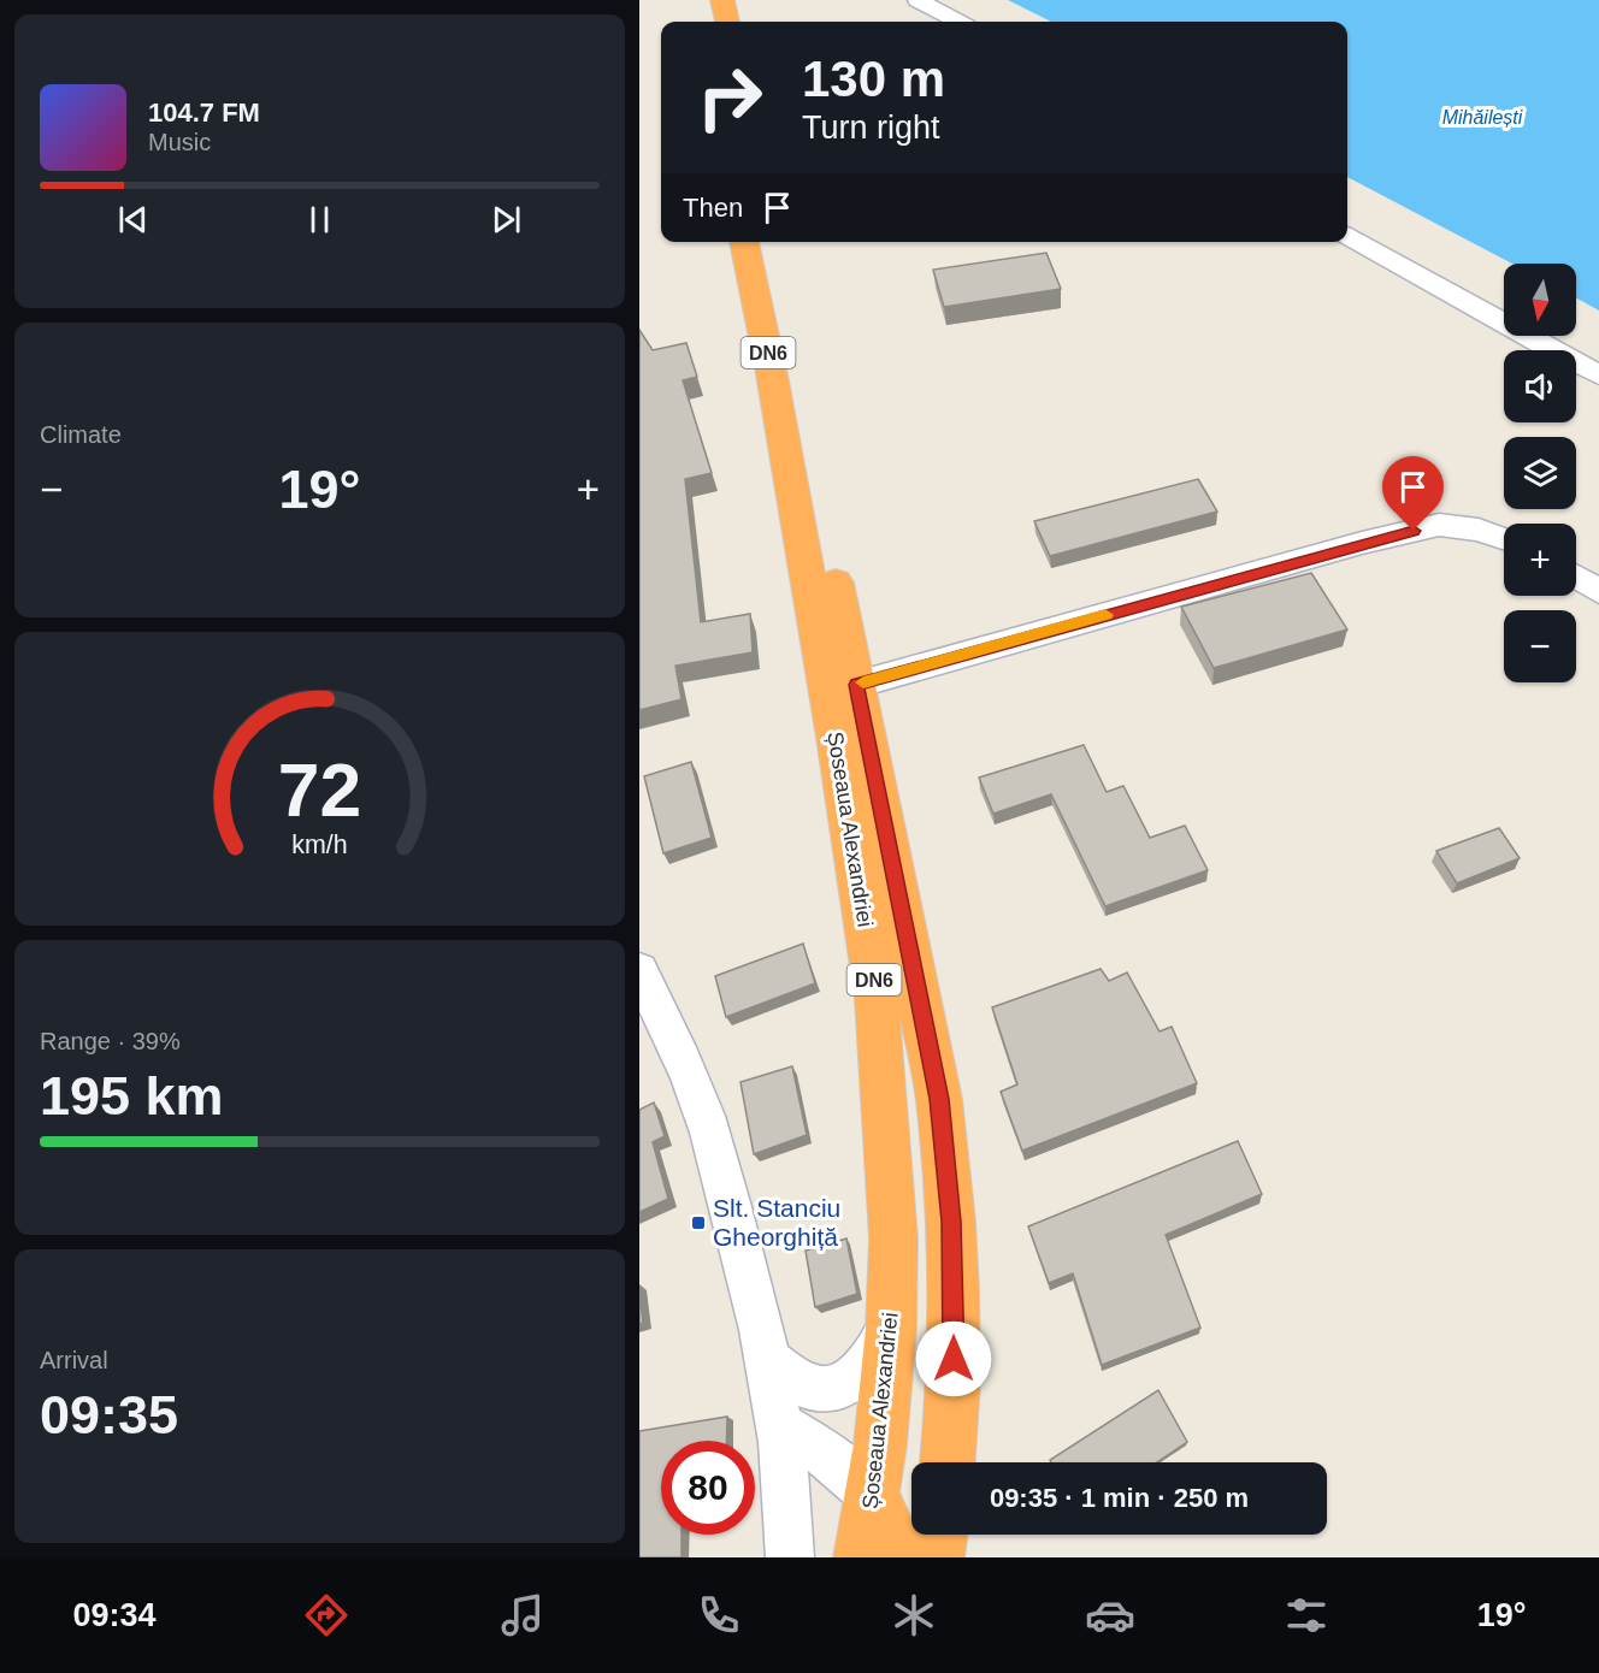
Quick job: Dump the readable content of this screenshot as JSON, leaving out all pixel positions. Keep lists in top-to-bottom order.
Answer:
{
  "streets": {
    "highway": ["DN6", "Șoseaua Alexandriei"]
  },
  "water": ["Mihăilești"],
  "places": {
    "transit": ["Slt. Stanciu Gheorghiță"]
  },
  "north": "bottom",
  "page": {
    "turn": ["130 m", "Turn right"],
    "song": ["104.7 FM", "Music"],
    "then": "Then",
    "map_buttons": ["+", "−"],
    "tile": [
      "Climate",
      ["Range · 39%", "195 km"],
      ["Arrival", "09:35"]
    ],
    "heat": ["−", "19°", "+"],
    "limit": "80",
    "trip": "09:35 · 1 min · 250 m",
    "tabs": ["09:34", "19°"],
    "gauge": ["72", "km/h"]
  }
}
